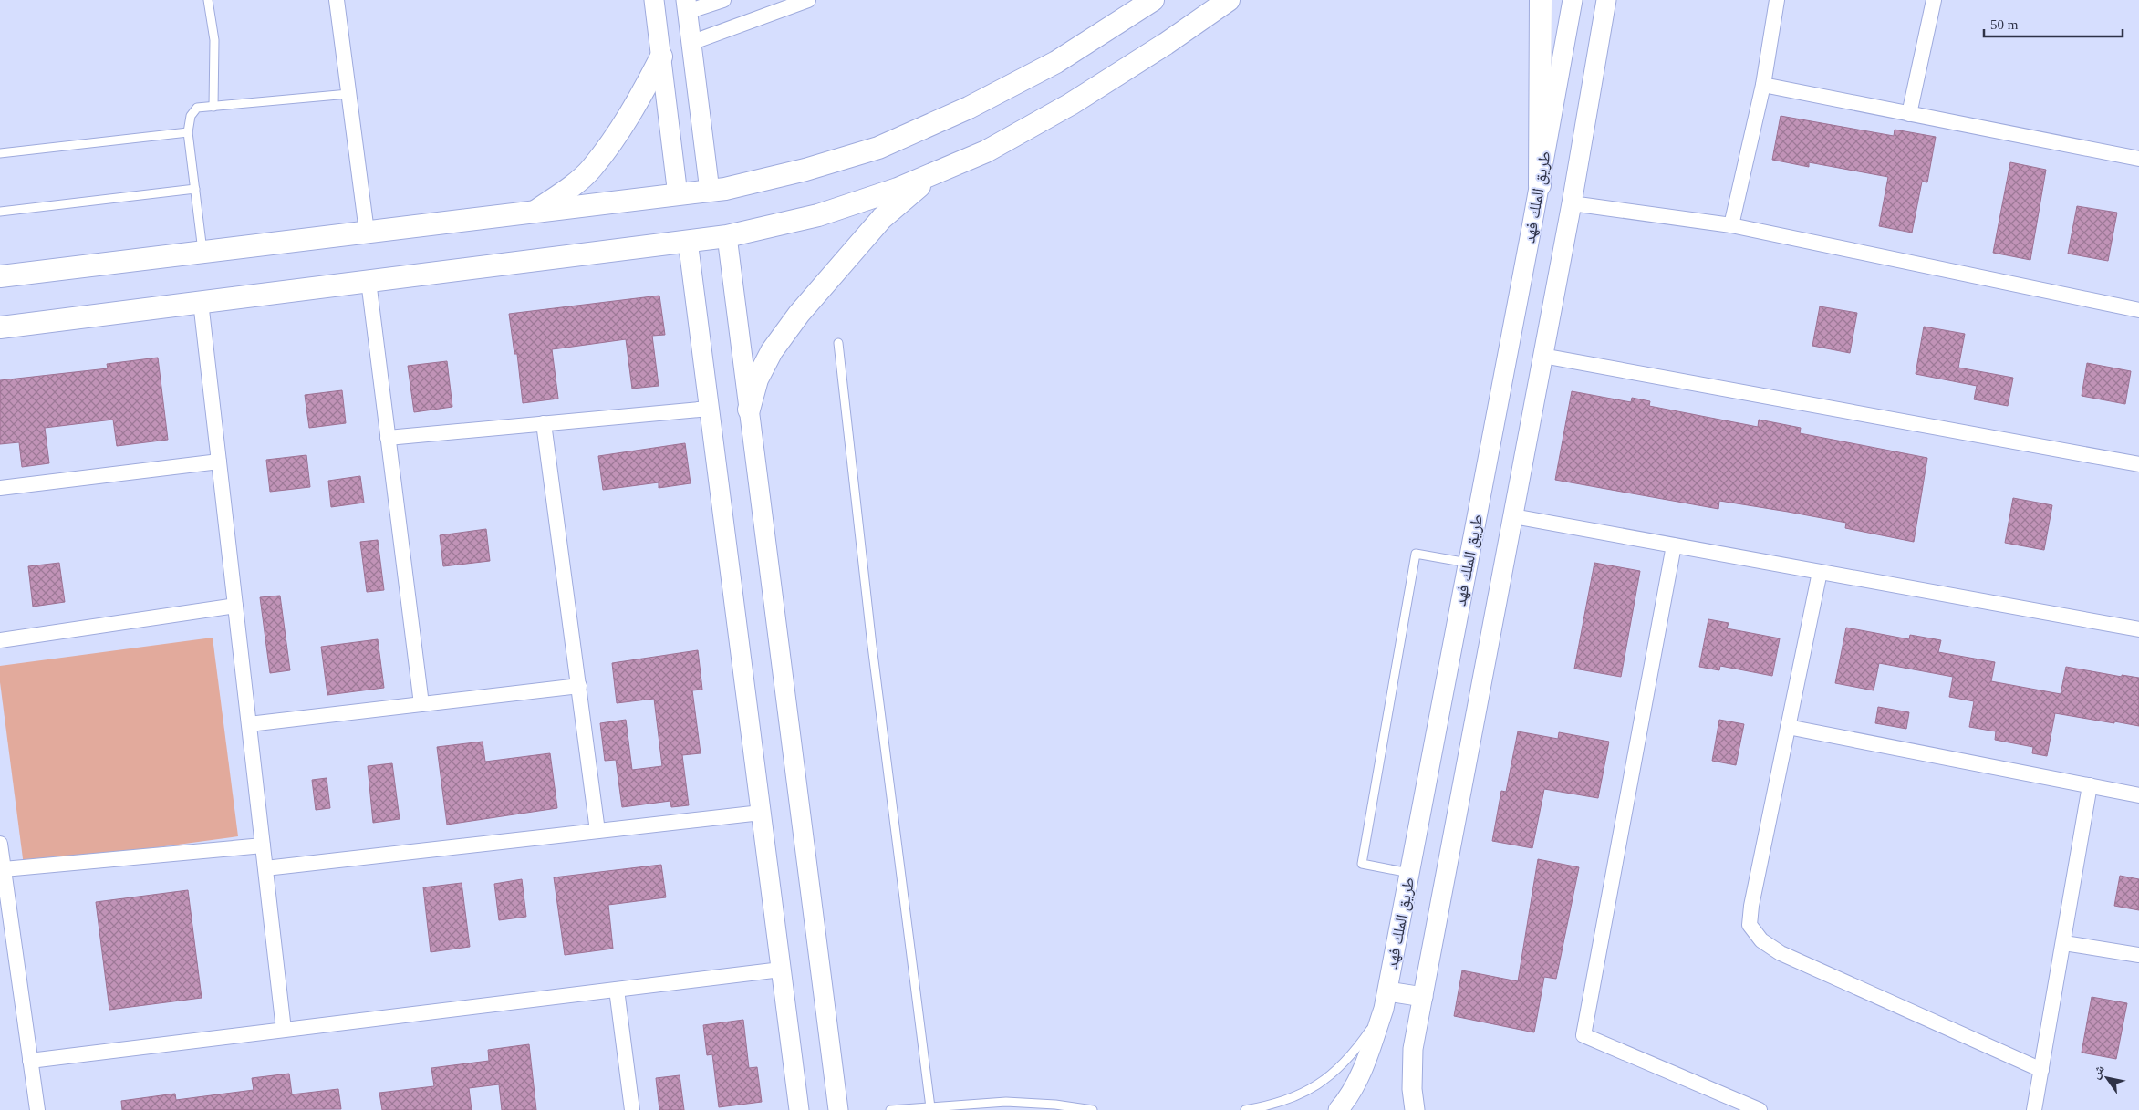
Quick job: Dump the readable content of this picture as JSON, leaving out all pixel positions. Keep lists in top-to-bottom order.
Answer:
{
  "streets": {
    "street": ["طريق الملك فهد"]
  },
  "scale_bar": "50 m",
  "north": "top left"
}
